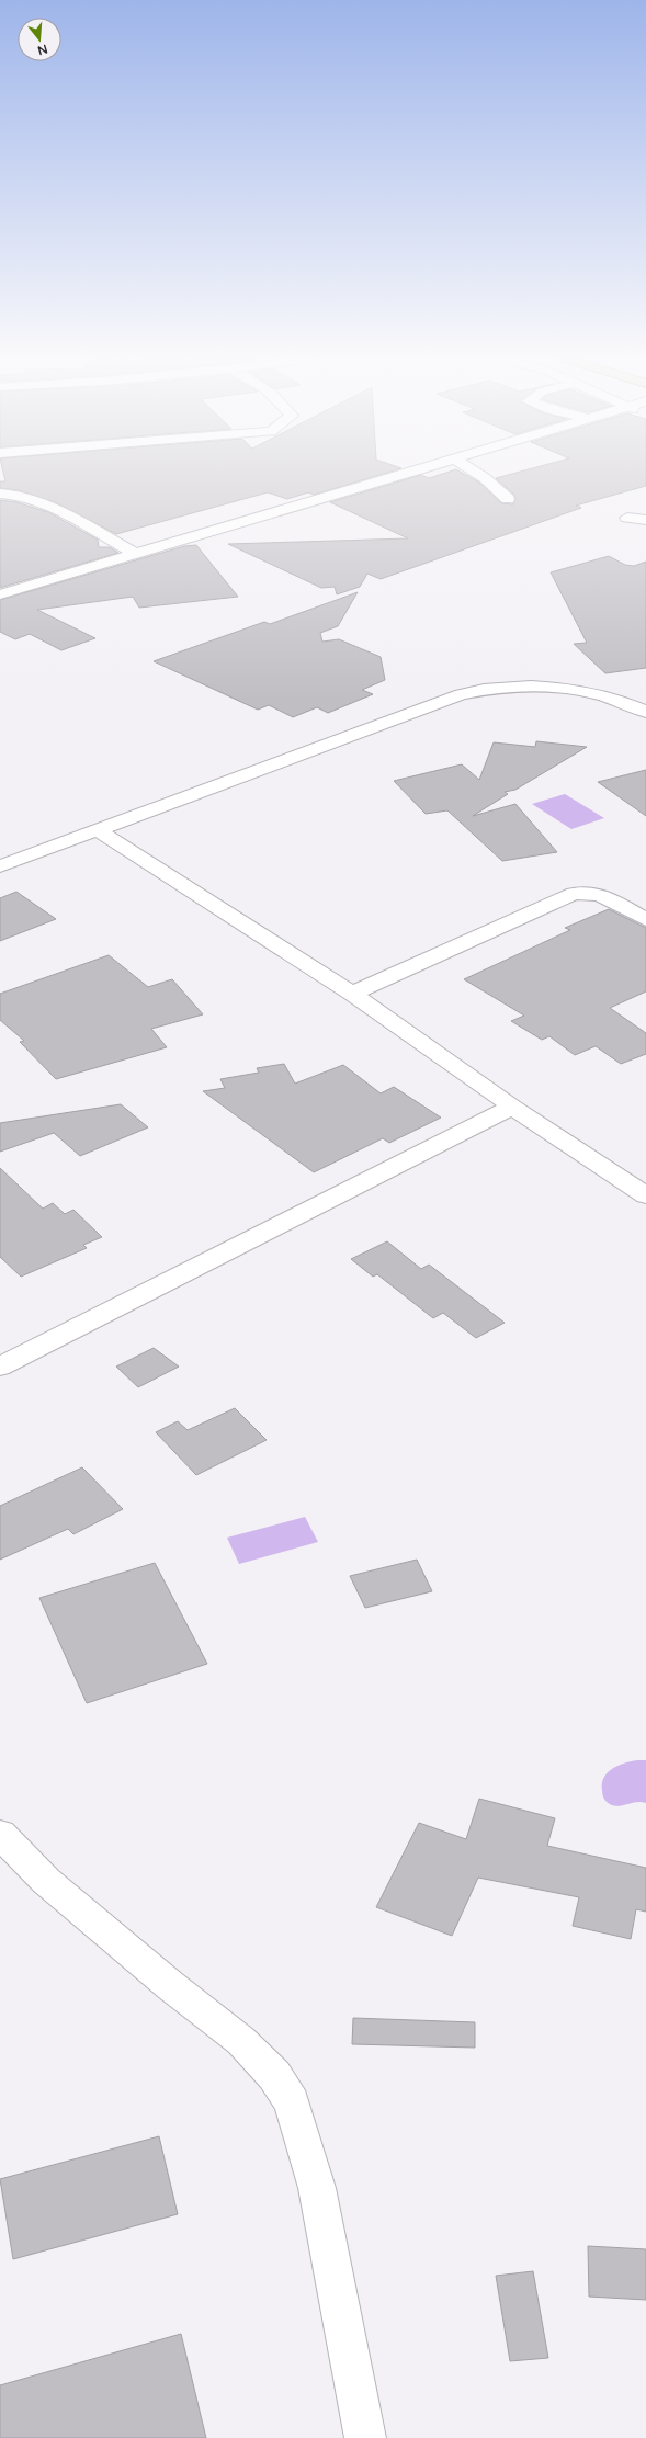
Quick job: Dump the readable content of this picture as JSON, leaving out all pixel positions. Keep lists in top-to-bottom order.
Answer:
{
  "north": "bottom"
}
